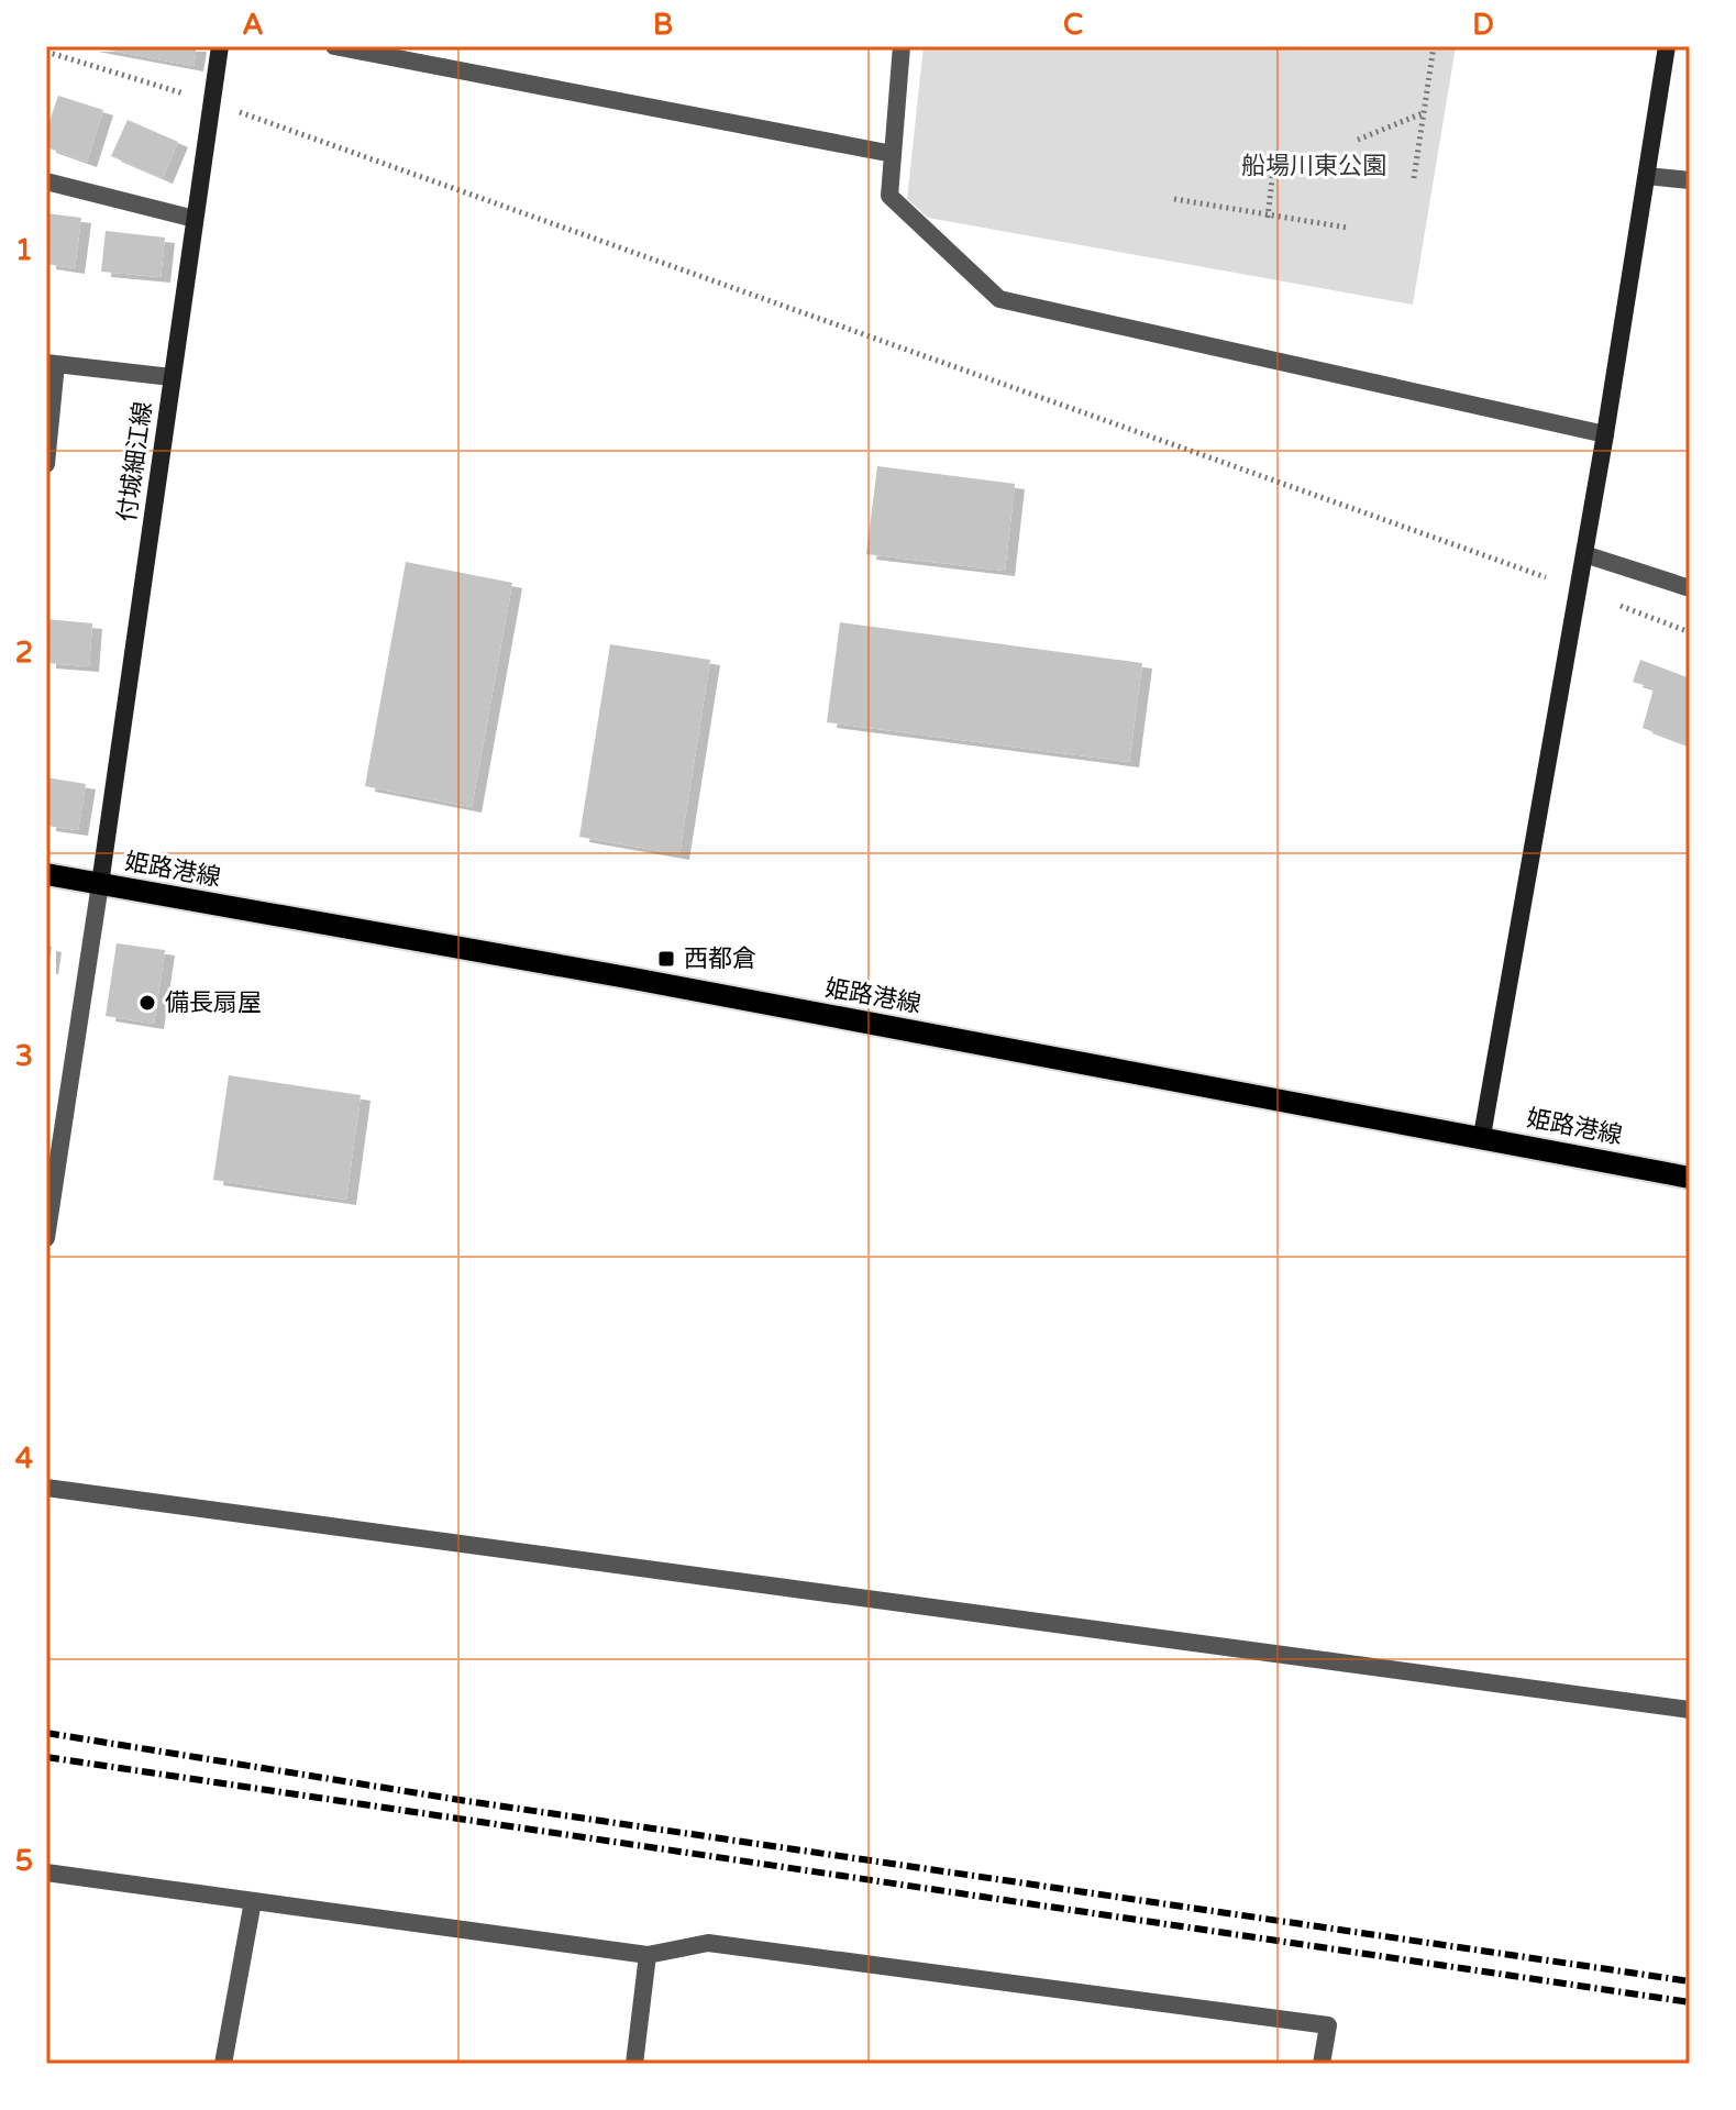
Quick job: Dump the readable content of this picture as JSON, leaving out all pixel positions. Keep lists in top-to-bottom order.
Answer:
{
  "streets": {
    "main road": ["姫路港線"],
    "street": ["付城細江線"]
  },
  "crossings": [
    ["付城細江線", "姫路港線"]
  ],
  "parks": ["船場川東公園"],
  "places": {
    "transit": ["西都倉"],
    "other": ["備長扇屋"]
  },
  "grid": {
    "columns": [
      "A",
      "B",
      "C",
      "D"
    ],
    "rows": [
      "1",
      "2",
      "3",
      "4",
      "5"
    ]
  }
}
